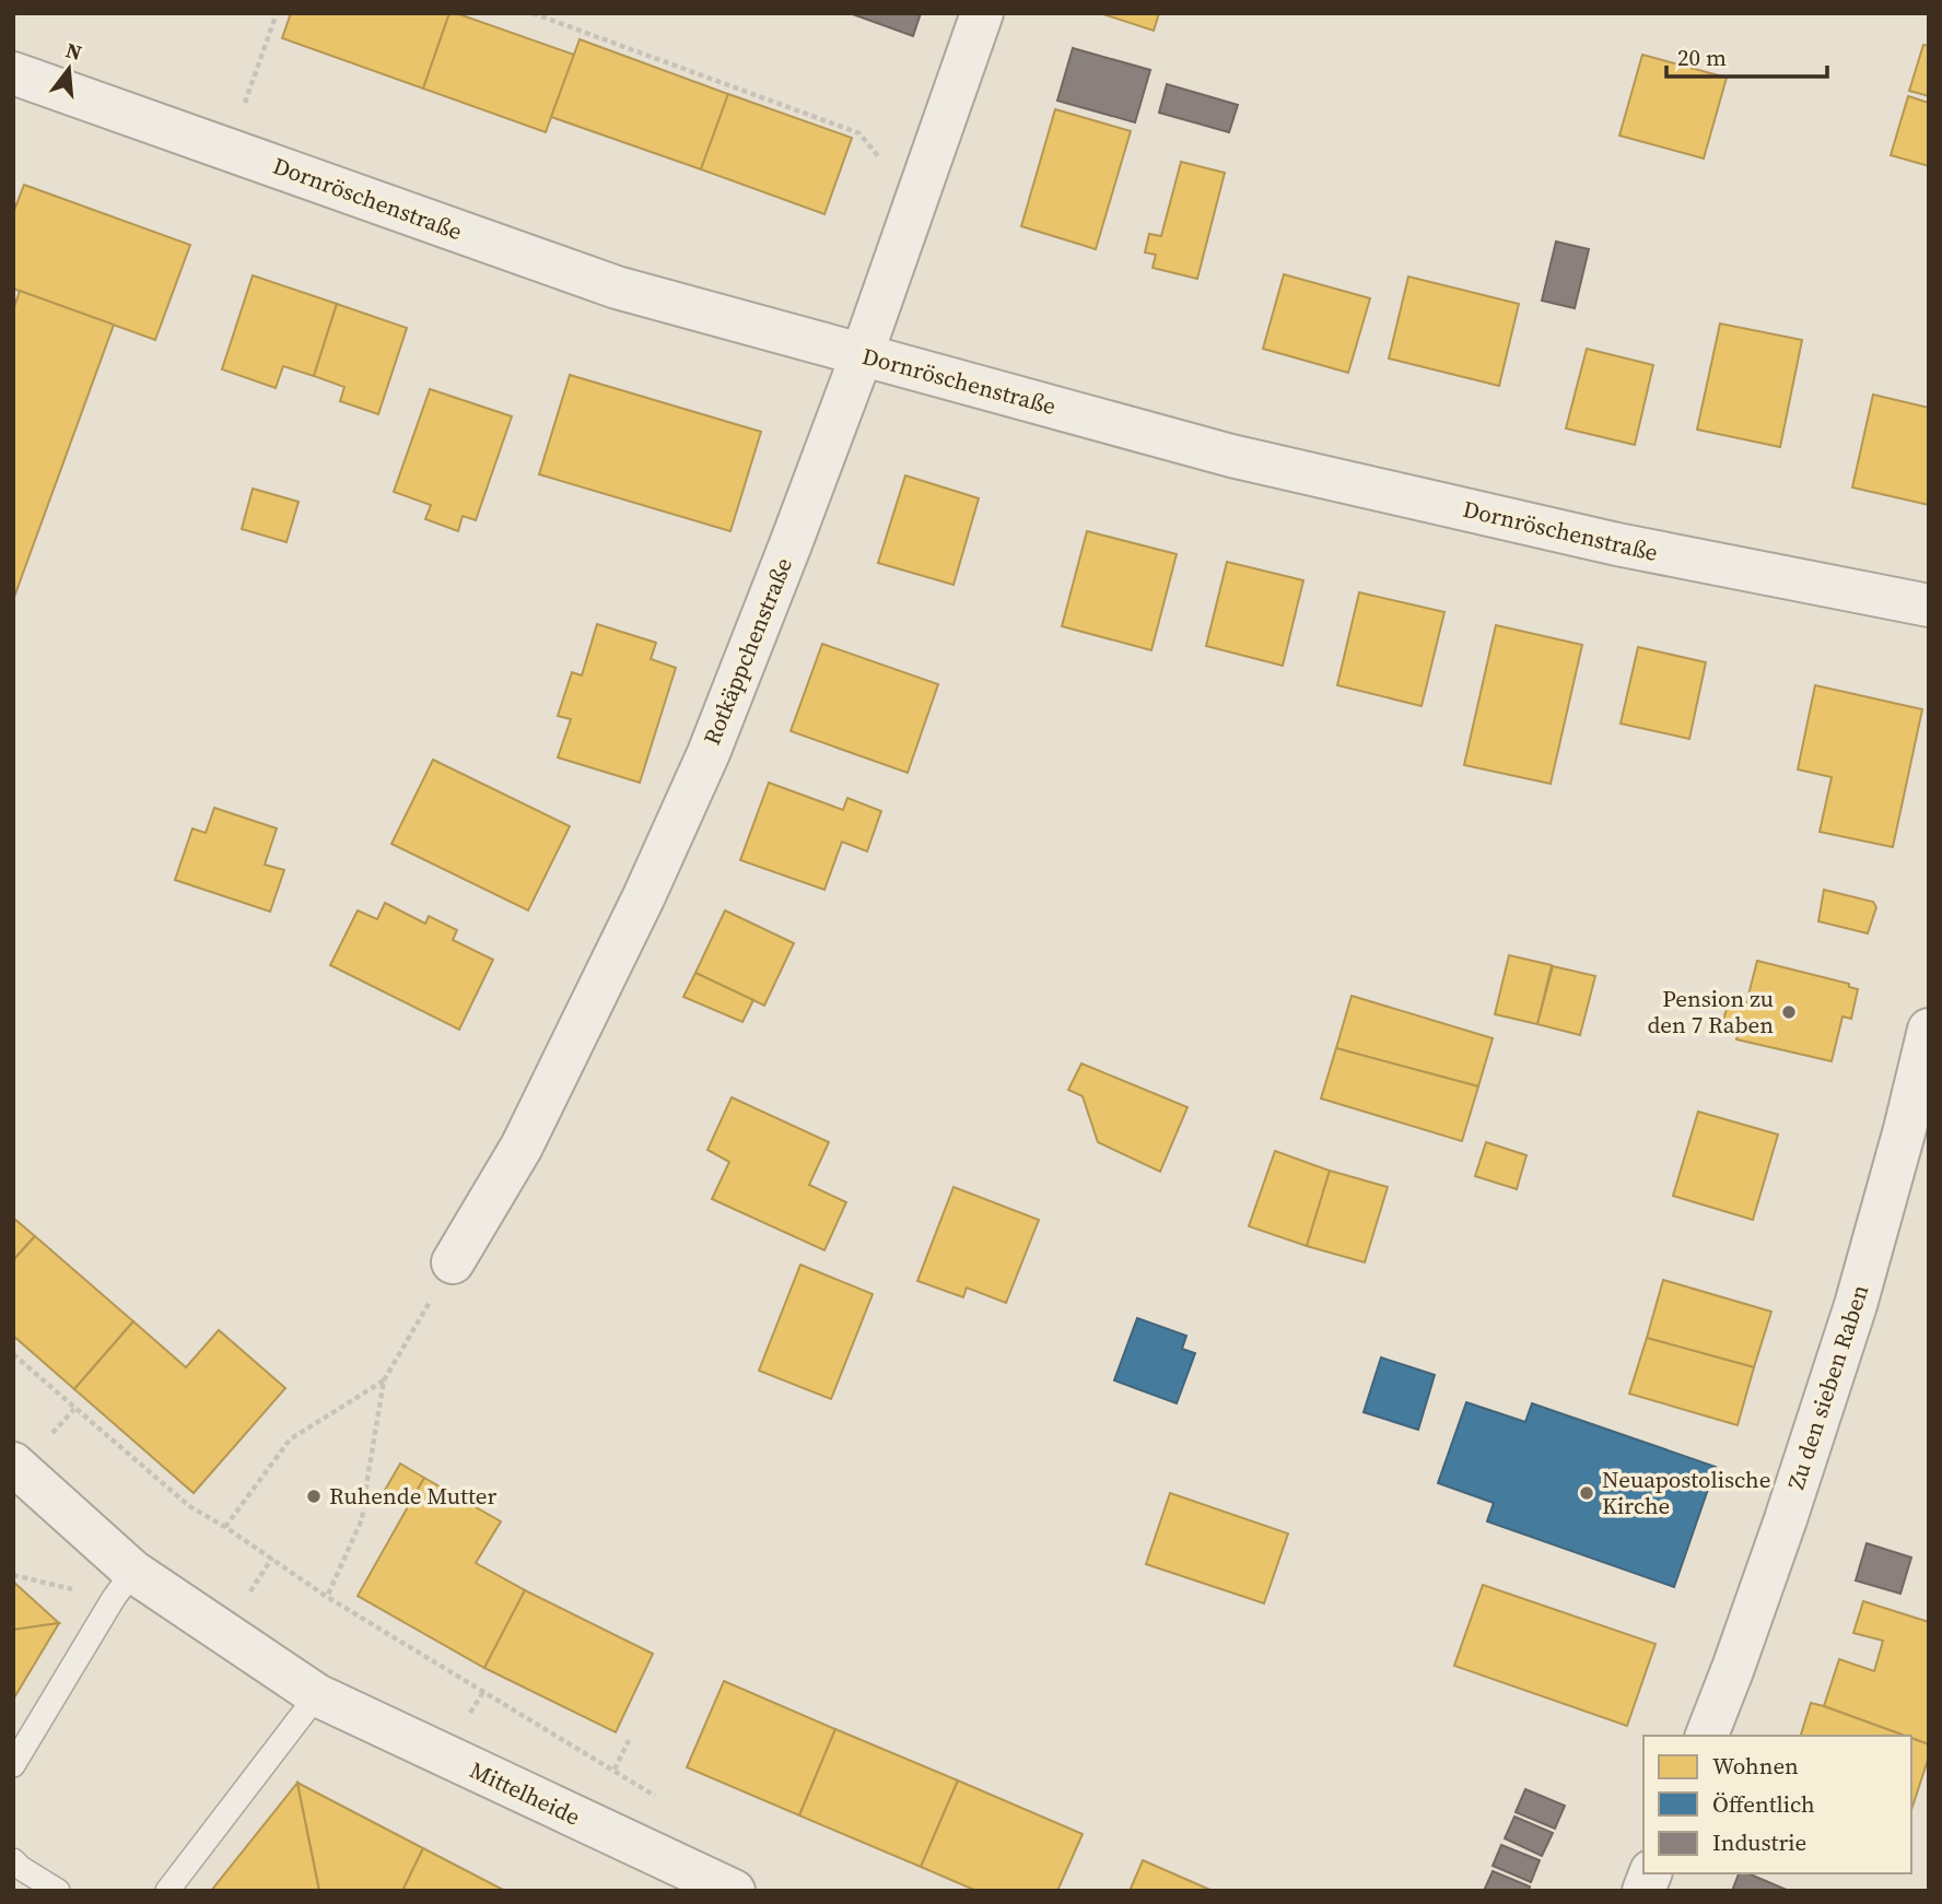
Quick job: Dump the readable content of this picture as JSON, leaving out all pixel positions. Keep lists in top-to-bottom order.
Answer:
{
  "streets": {
    "street": [
      "Dornröschenstraße",
      "Rotkäppchenstraße",
      "Zu den sieben Raben",
      "Mittelheide"
    ]
  },
  "crossings": [
    ["Dornröschenstraße", "Rotkäppchenstraße"]
  ],
  "places": ["Pension zu den 7 Raben", "Neuapostolische Kirche", "Ruhende Mutter"],
  "legend": ["Wohnen", "Öffentlich", "Industrie"],
  "scale_bar": "20 m",
  "north": "top"
}
